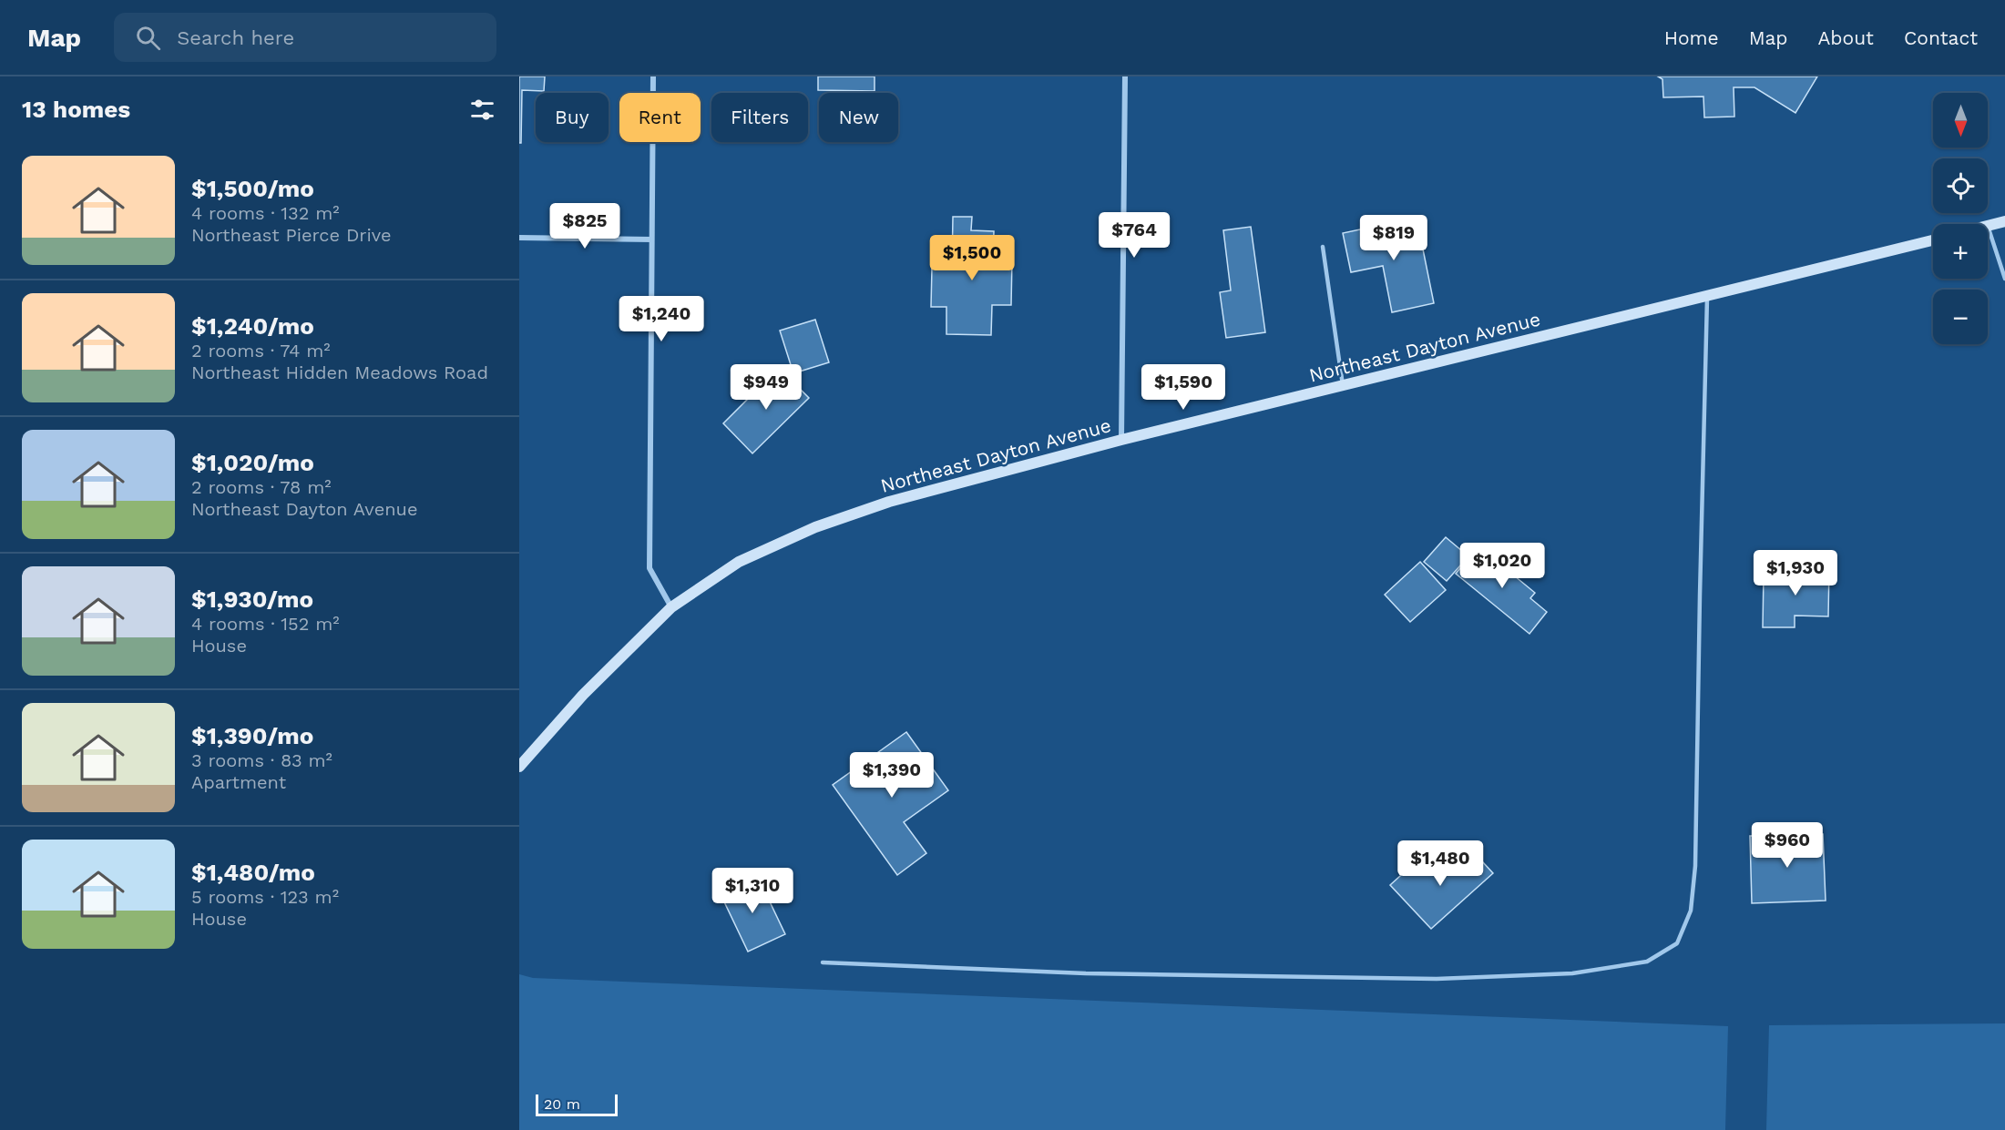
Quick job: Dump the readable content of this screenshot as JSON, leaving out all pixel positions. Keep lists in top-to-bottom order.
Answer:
{
  "streets": {
    "street": ["Northeast Dayton Avenue"]
  },
  "scale_bar": "20 m",
  "north": "bottom",
  "page": {
    "header": "Map",
    "search": "Search here",
    "nav": [
      "Home",
      "Map",
      "About",
      "Contact"
    ],
    "heading": "13 homes",
    "map_buttons": ["+", "−"],
    "chip": [
      "Buy",
      "Rent",
      "Filters",
      "New"
    ],
    "list": [
      {
        "name": "$1,500/mo",
        "note": "4 rooms · 132 m² · Northeast Pierce Drive"
      },
      {
        "name": "$1,240/mo",
        "note": "2 rooms · 74 m² · Northeast Hidden Meadows Road"
      },
      {
        "name": "$1,020/mo",
        "note": "2 rooms · 78 m² · Northeast Dayton Avenue"
      },
      {
        "name": "$1,930/mo",
        "note": "4 rooms · 152 m² · House"
      },
      {
        "name": "$1,390/mo",
        "note": "3 rooms · 83 m² · Apartment"
      },
      {
        "name": "$1,480/mo",
        "note": "5 rooms · 123 m² · House"
      }
    ],
    "price": [
      "$825",
      "$764",
      "$819",
      "$1,500",
      "$1,240",
      "$949",
      "$1,590",
      "$1,020",
      "$1,930",
      "$1,390",
      "$960",
      "$1,480",
      "$1,310"
    ],
    "scale": "20 m"
  }
}
